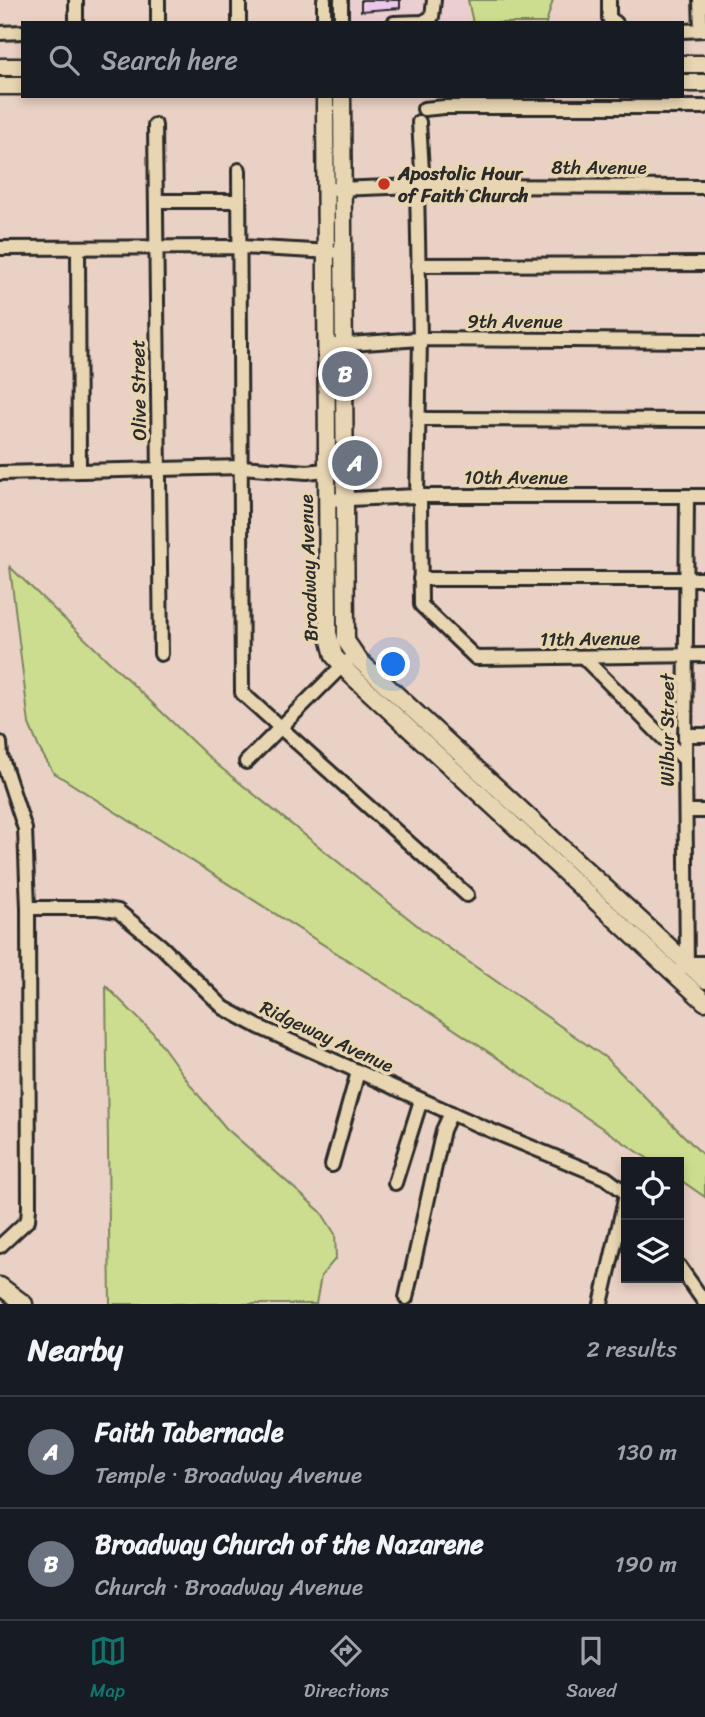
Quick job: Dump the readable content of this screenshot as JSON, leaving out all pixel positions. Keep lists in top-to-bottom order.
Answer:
{
  "streets": {
    "main road": ["Broadway Avenue"],
    "street": [
      "8th Avenue",
      "9th Avenue",
      "Olive Street",
      "10th Avenue",
      "11th Avenue",
      "Wilbur Street",
      "Ridgeway Avenue"
    ]
  },
  "crossings": [
    ["8th Avenue", "Broadway Avenue"],
    ["9th Avenue", "Broadway Avenue"],
    ["10th Avenue", "Broadway Avenue"],
    ["10th Avenue", "Wilbur Street"],
    ["Broadway Avenue", "Wilbur Street"],
    ["11th Avenue", "Wilbur Street"]
  ],
  "places": ["Apostolic Hour of Faith Church"],
  "page": {
    "search": "Search here",
    "pins": ["B", "A"],
    "heading": ["Nearby", "2 results"],
    "list": [
      {
        "mark": "A",
        "name": "Faith Tabernacle",
        "note": "Temple · Broadway Avenue",
        "value": "130 m"
      },
      {
        "mark": "B",
        "name": "Broadway Church of the Nazarene",
        "note": "Church · Broadway Avenue",
        "value": "190 m"
      }
    ],
    "nav": ["Map", "Directions", "Saved"]
  }
}
